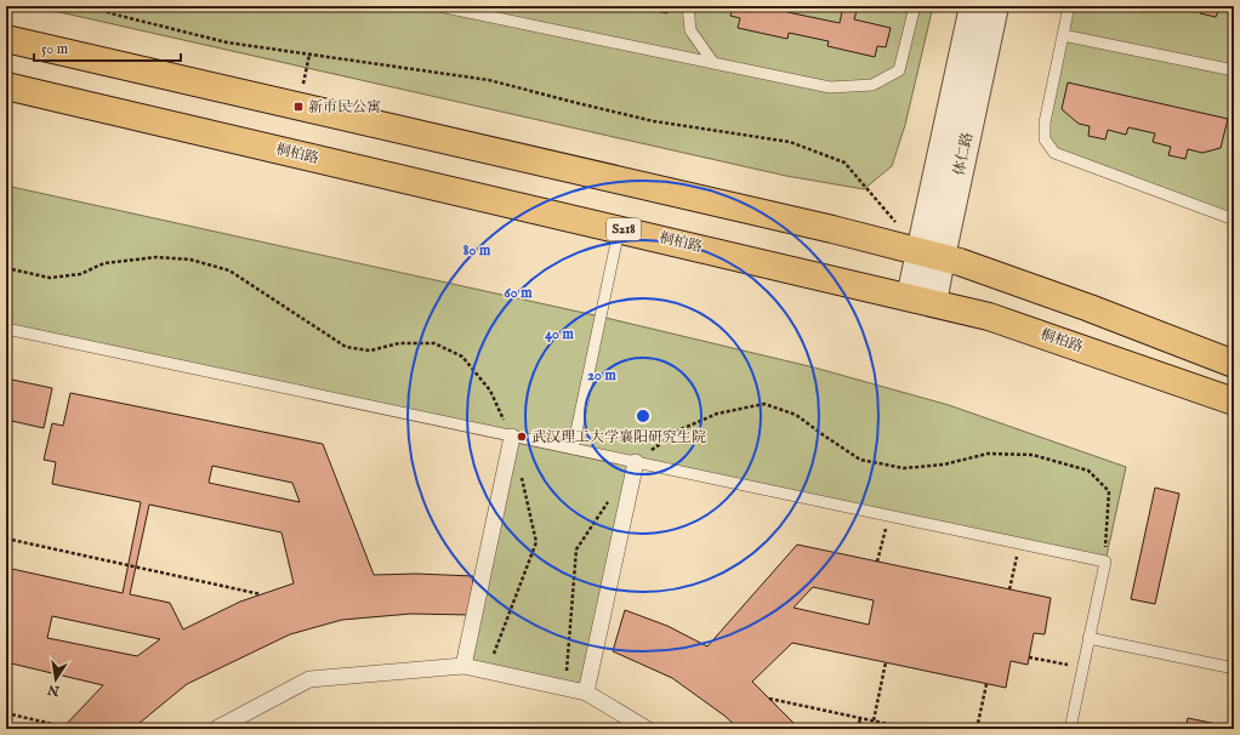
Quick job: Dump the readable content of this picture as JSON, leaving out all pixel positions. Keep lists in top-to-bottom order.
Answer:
{
  "streets": {
    "main road": ["桐柏路", "S218"],
    "street": ["体仁路"]
  },
  "crossings": [
    ["桐柏路", "体仁路"]
  ],
  "places": {
    "transit": ["新市民公寓"],
    "other": ["武汉理工大学襄阳研究生院"]
  },
  "scale_bar": "50 m",
  "north": "bottom",
  "rings": [
    "80 m",
    "60 m",
    "40 m",
    "20 m"
  ]
}
